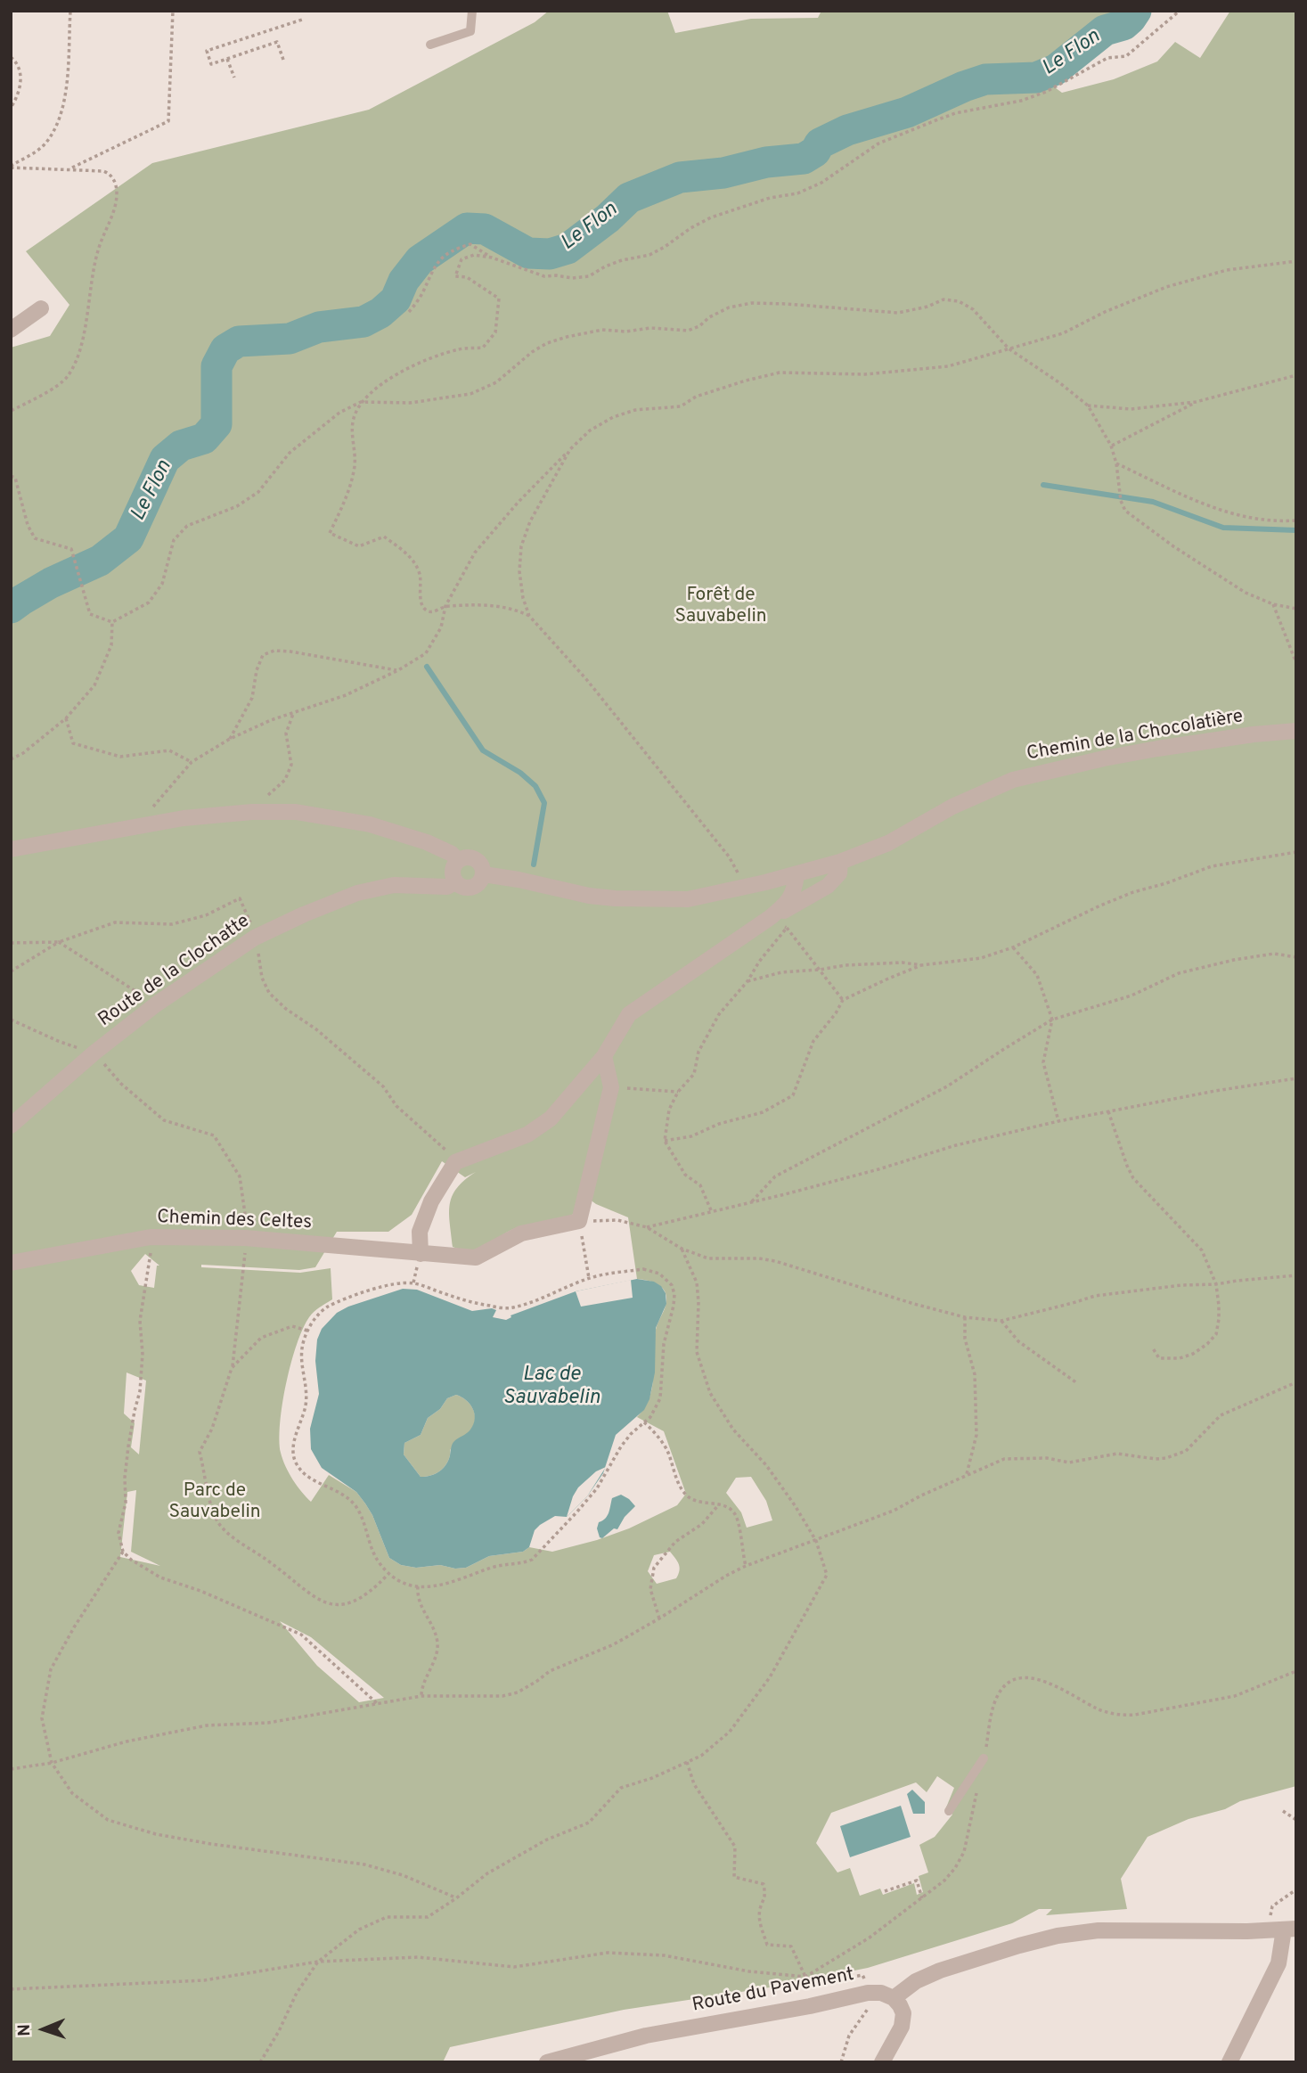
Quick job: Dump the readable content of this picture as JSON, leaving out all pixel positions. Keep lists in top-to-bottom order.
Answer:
{
  "streets": {
    "street": [
      "Chemin de la Chocolatière",
      "Route de la Clochatte",
      "Chemin des Celtes",
      "Route du Pavement"
    ]
  },
  "crossings": [
    ["Chemin de la Chocolatière", "Route de la Clochatte"]
  ],
  "water": ["Le Flon", "Lac de Sauvabelin"],
  "parks": ["Forêt de Sauvabelin", "Parc de Sauvabelin"],
  "north": "left"
}
